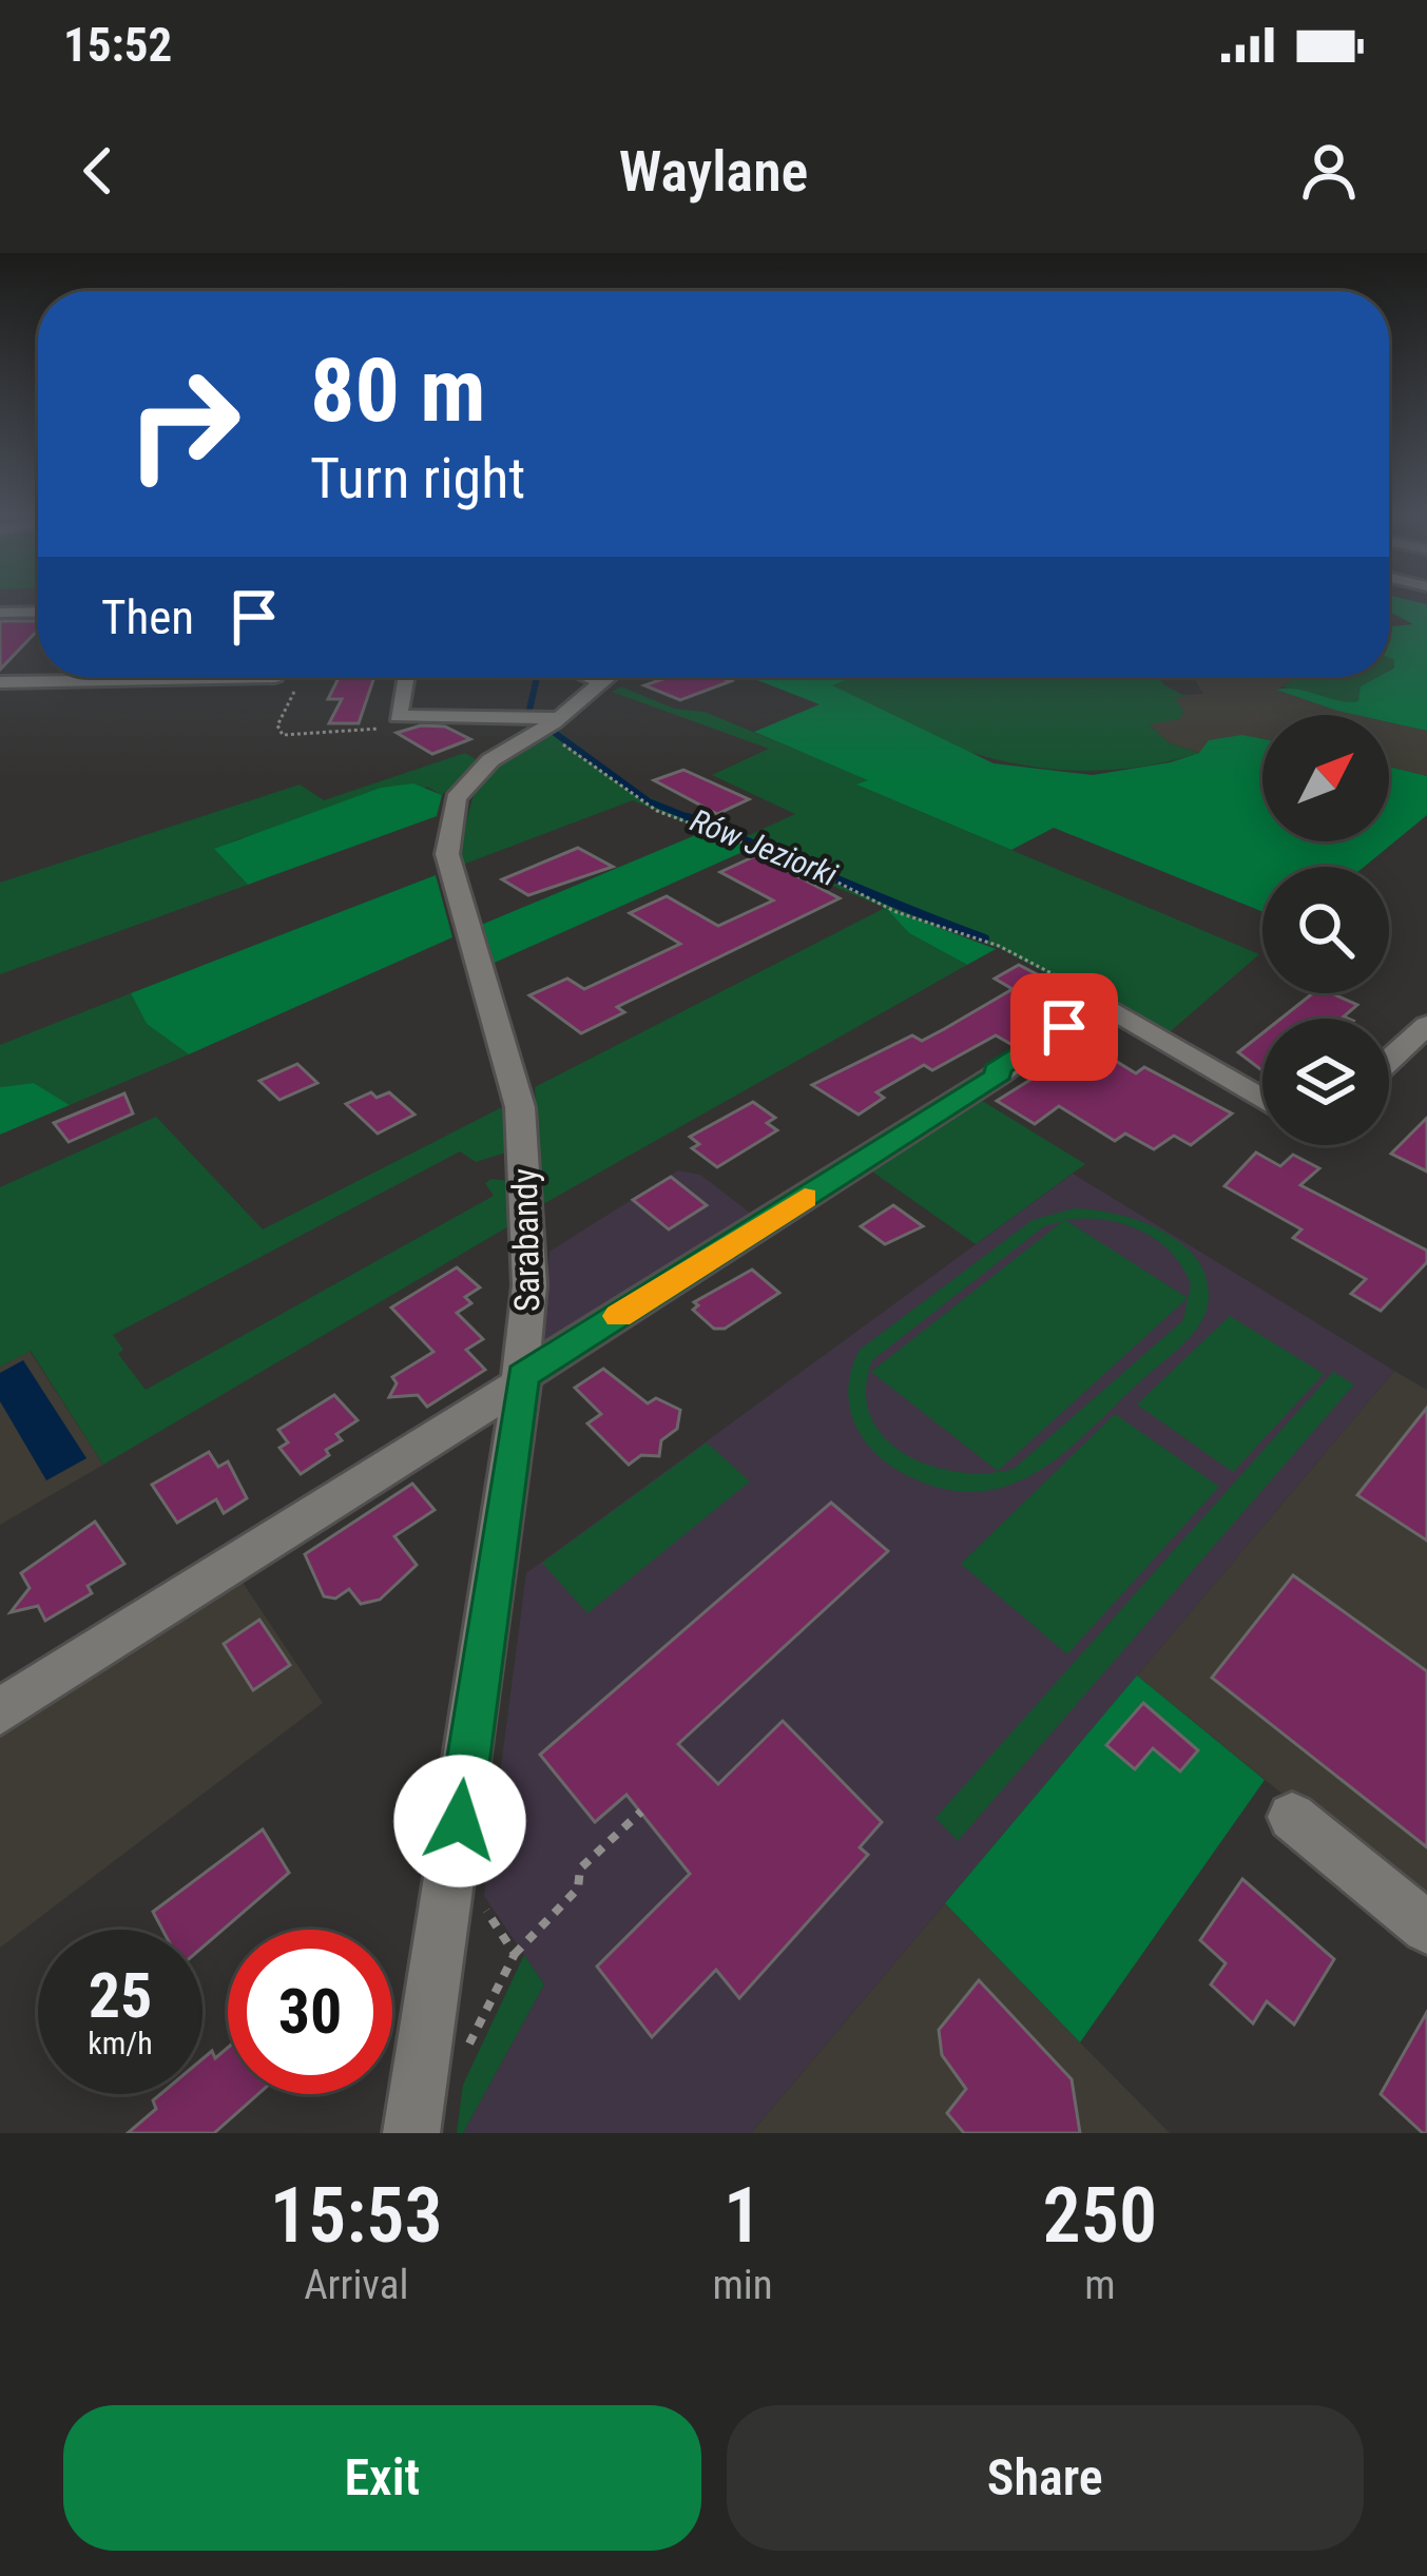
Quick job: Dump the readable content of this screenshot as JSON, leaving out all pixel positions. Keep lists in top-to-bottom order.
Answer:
{
  "streets": {
    "street": ["Sarabandy"]
  },
  "water": ["Rów Jeziorki"],
  "north": "top right",
  "page": {
    "status": "15:52",
    "header": "Waylane",
    "turn": ["80 m", "Turn right"],
    "then": "Then",
    "speed": "25 km/h",
    "limit": "30",
    "eta": [
      "15:53",
      "Arrival",
      "1",
      "min",
      "250",
      "m"
    ],
    "buttons": ["Exit", "Share"]
  }
}
